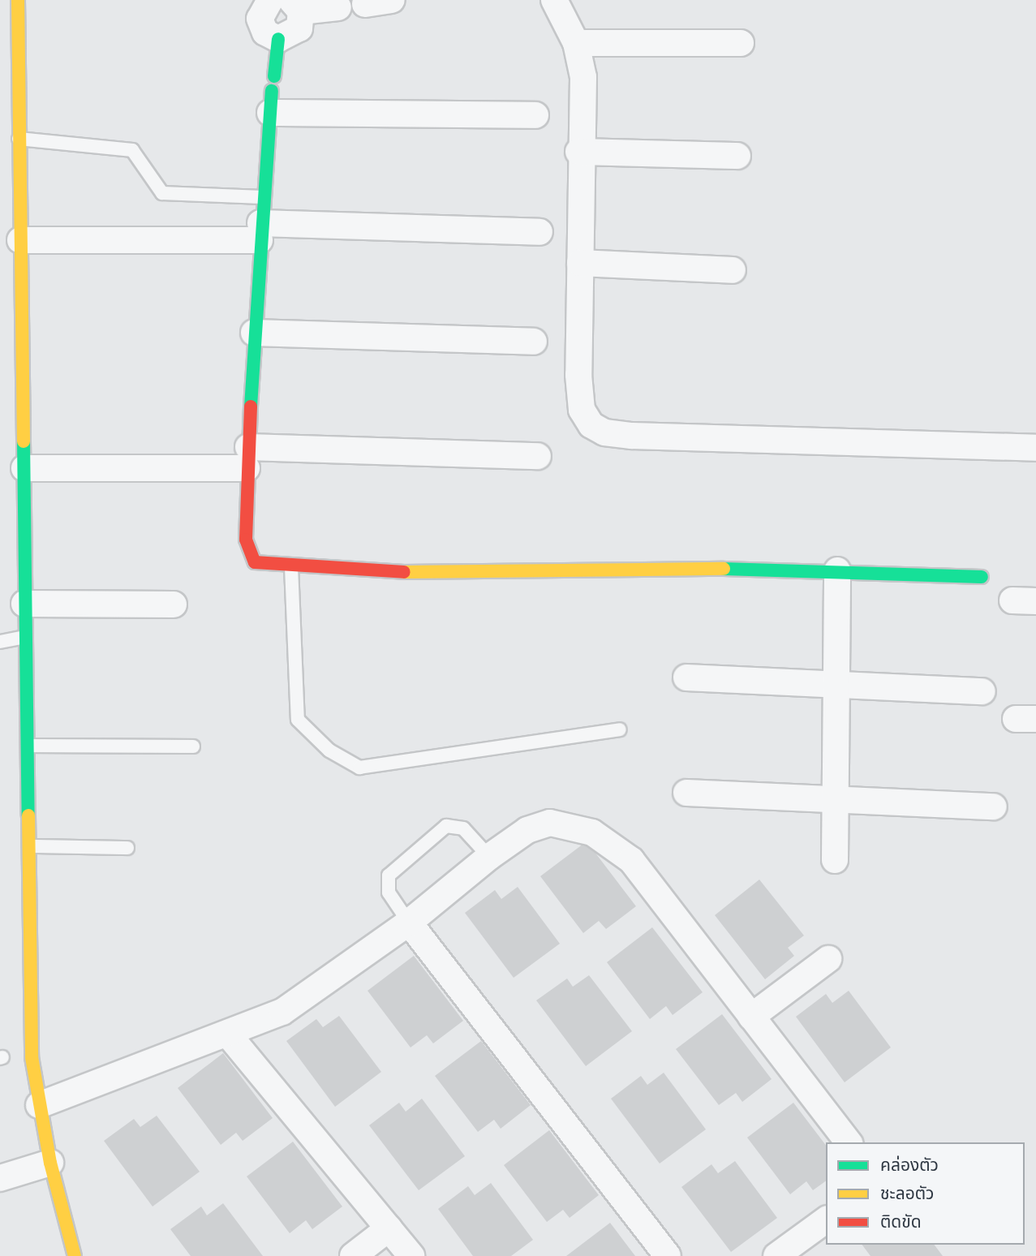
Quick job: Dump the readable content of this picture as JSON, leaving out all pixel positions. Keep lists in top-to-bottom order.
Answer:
{
  "legend": ["คล่องตัว", "ชะลอตัว", "ติดขัด"]
}
